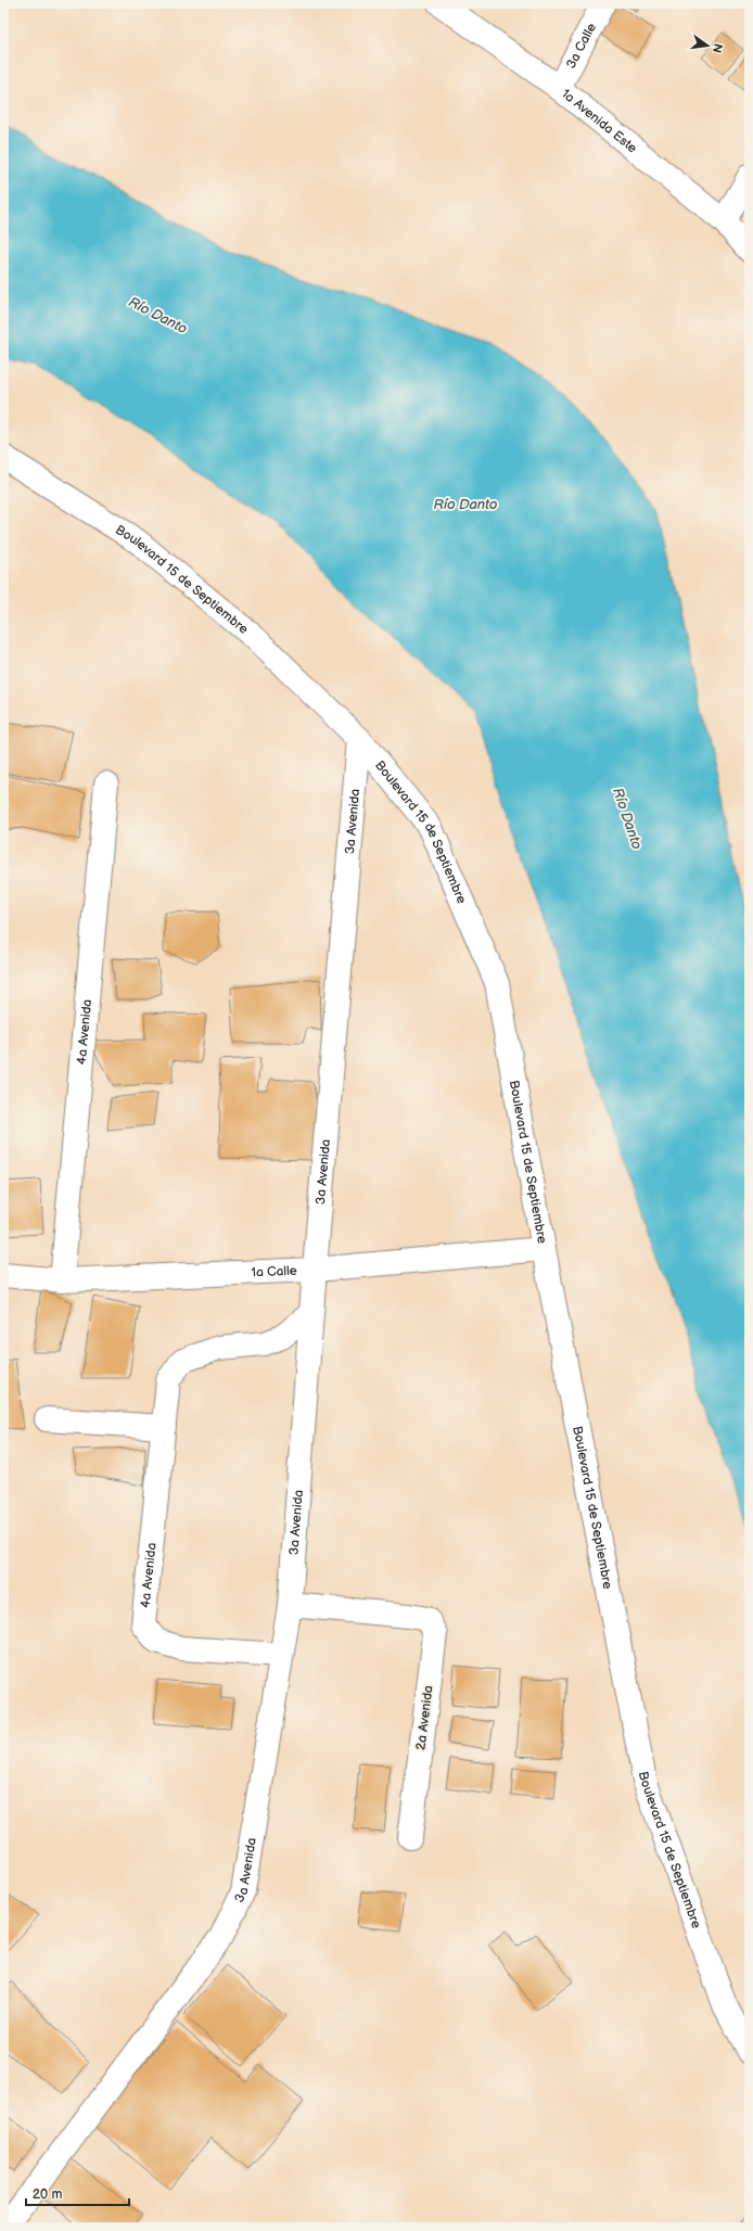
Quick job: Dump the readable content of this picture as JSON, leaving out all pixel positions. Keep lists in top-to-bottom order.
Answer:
{
  "streets": {
    "street": [
      "3a Calle",
      "1a Avenida Este",
      "Boulevard 15 de Septiembre",
      "3a Avenida",
      "4a Avenida",
      "1a Calle",
      "2a Avenida"
    ]
  },
  "crossings": [
    ["3a Calle", "1a Avenida Este"],
    ["Boulevard 15 de Septiembre", "3a Avenida"],
    ["Boulevard 15 de Septiembre", "1a Calle"],
    ["3a Avenida", "4a Avenida"],
    ["3a Avenida", "1a Calle"],
    ["3a Avenida", "2a Avenida"],
    ["4a Avenida", "1a Calle"]
  ],
  "water": ["Río Danto"],
  "scale_bar": "20 m",
  "north": "right"
}
